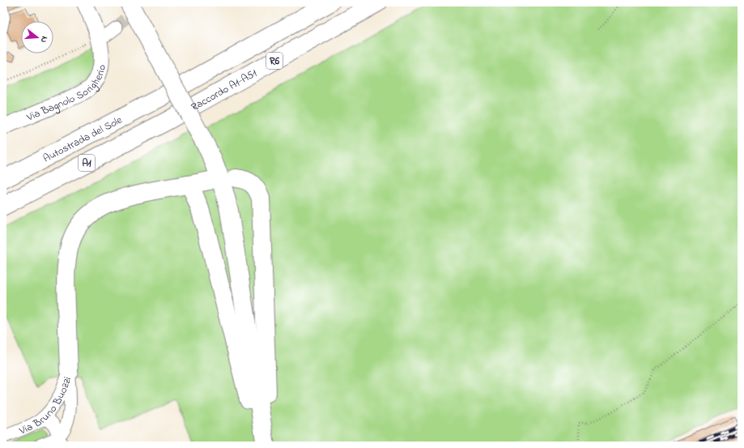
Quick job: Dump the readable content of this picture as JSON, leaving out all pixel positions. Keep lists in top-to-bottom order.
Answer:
{
  "streets": {
    "highway": [
      "R6",
      "Raccordo A1-A51",
      "Autostrada del Sole",
      "A1"
    ],
    "street": ["Via Bagnolo Sorigherio", "Via Bruno Buozzi"]
  },
  "crossings": [
    ["R6", "Autostrada del Sole"],
    ["Raccordo A1-A51", "A1"]
  ],
  "north": "right"
}
